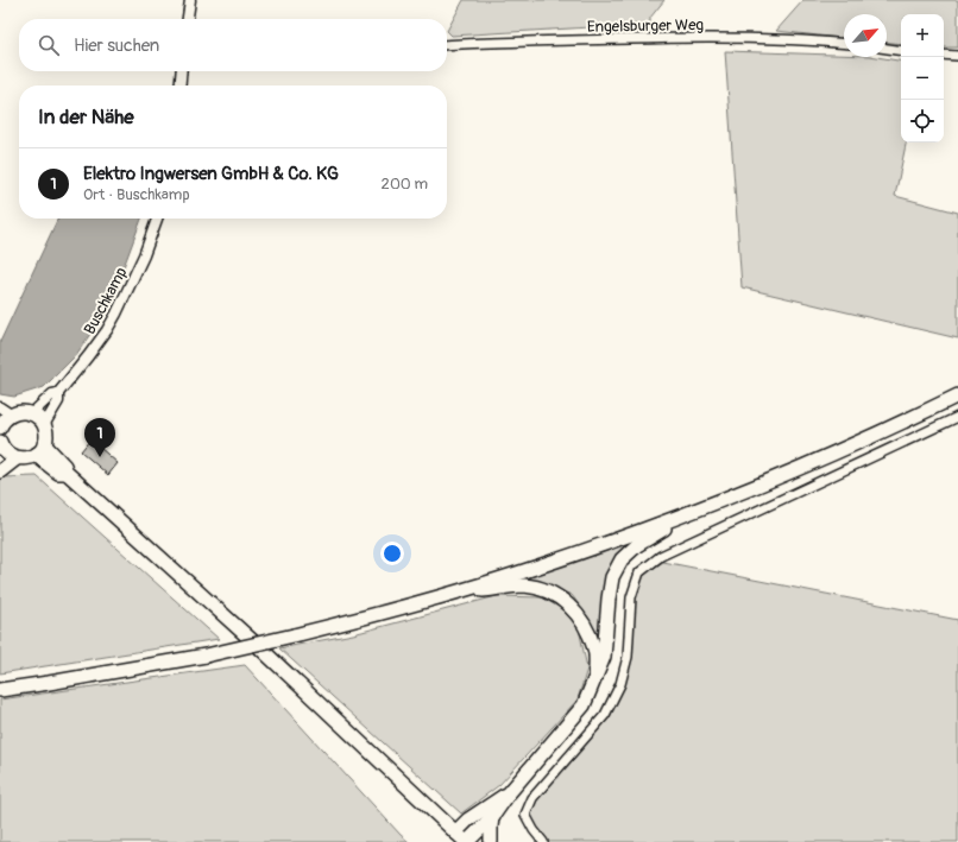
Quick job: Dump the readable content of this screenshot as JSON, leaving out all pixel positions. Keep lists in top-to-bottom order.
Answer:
{
  "streets": {
    "street": ["Engelsburger Weg", "Buschkamp"]
  },
  "north": "top right",
  "page": {
    "map_buttons": ["+", "−"],
    "search": "Hier suchen",
    "heading": "In der Nähe",
    "list": [
      {
        "mark": "1",
        "name": "Elektro Ingwersen GmbH & Co. KG",
        "note": "Ort · Buschkamp",
        "value": "200 m"
      }
    ],
    "pins": "1"
  }
}
